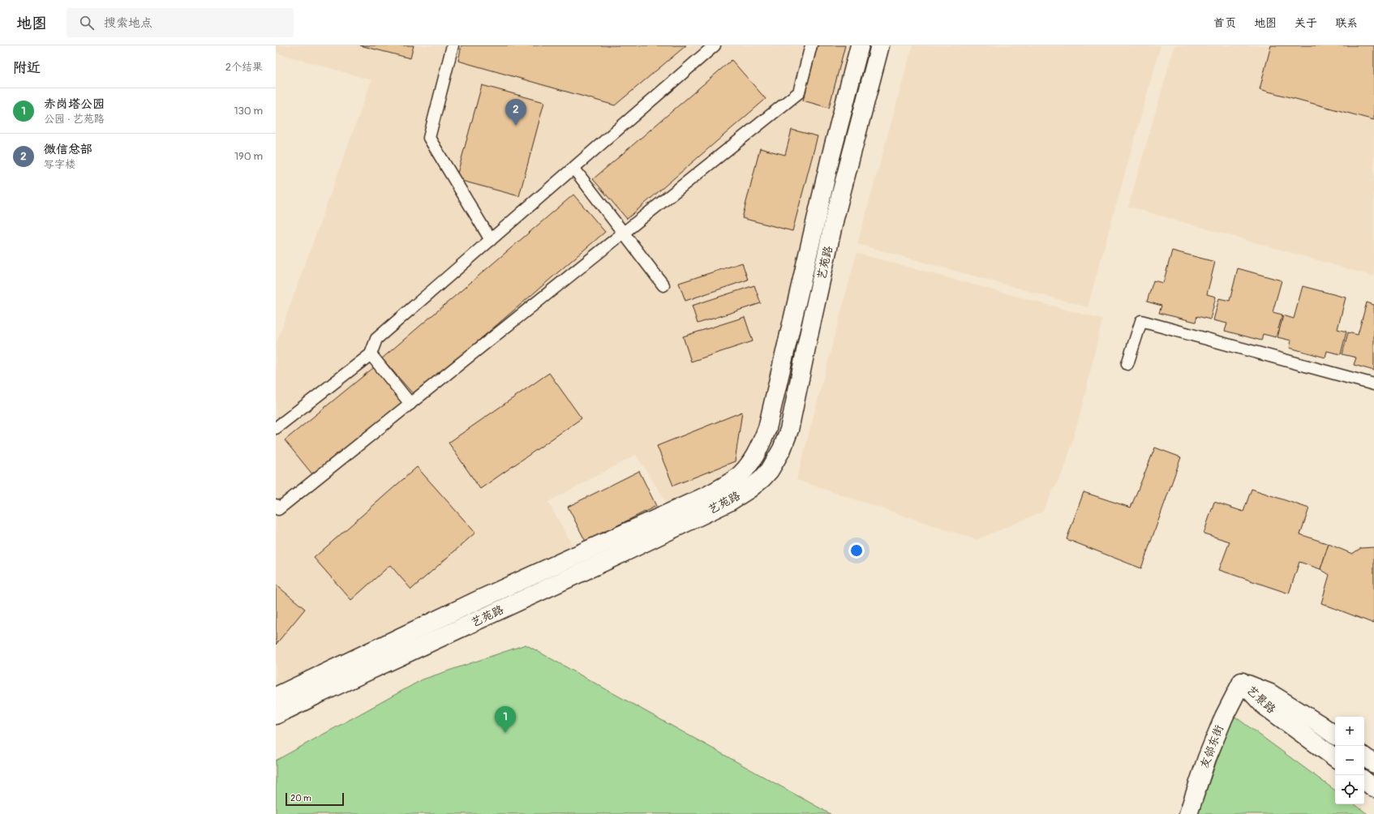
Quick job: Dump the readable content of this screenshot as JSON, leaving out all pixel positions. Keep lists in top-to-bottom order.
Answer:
{
  "streets": {
    "street": ["艺苑路", "艺景路", "友邻东街"]
  },
  "crossings": [
    ["艺景路", "友邻东街"]
  ],
  "scale_bar": "20 m",
  "page": {
    "header": "地图",
    "search": "搜索地点",
    "nav": [
      "首页",
      "地图",
      "关于",
      "联系"
    ],
    "heading": ["附近", "2个结果"],
    "list": [
      {
        "mark": "1",
        "name": "赤岗塔公园",
        "note": "公园 · 艺苑路",
        "value": "130 m"
      },
      {
        "mark": "2",
        "name": "微信总部",
        "note": "写字楼",
        "value": "190 m"
      }
    ],
    "pins": ["2", "1"],
    "map_buttons": ["+", "−"],
    "scale": "20 m"
  }
}
